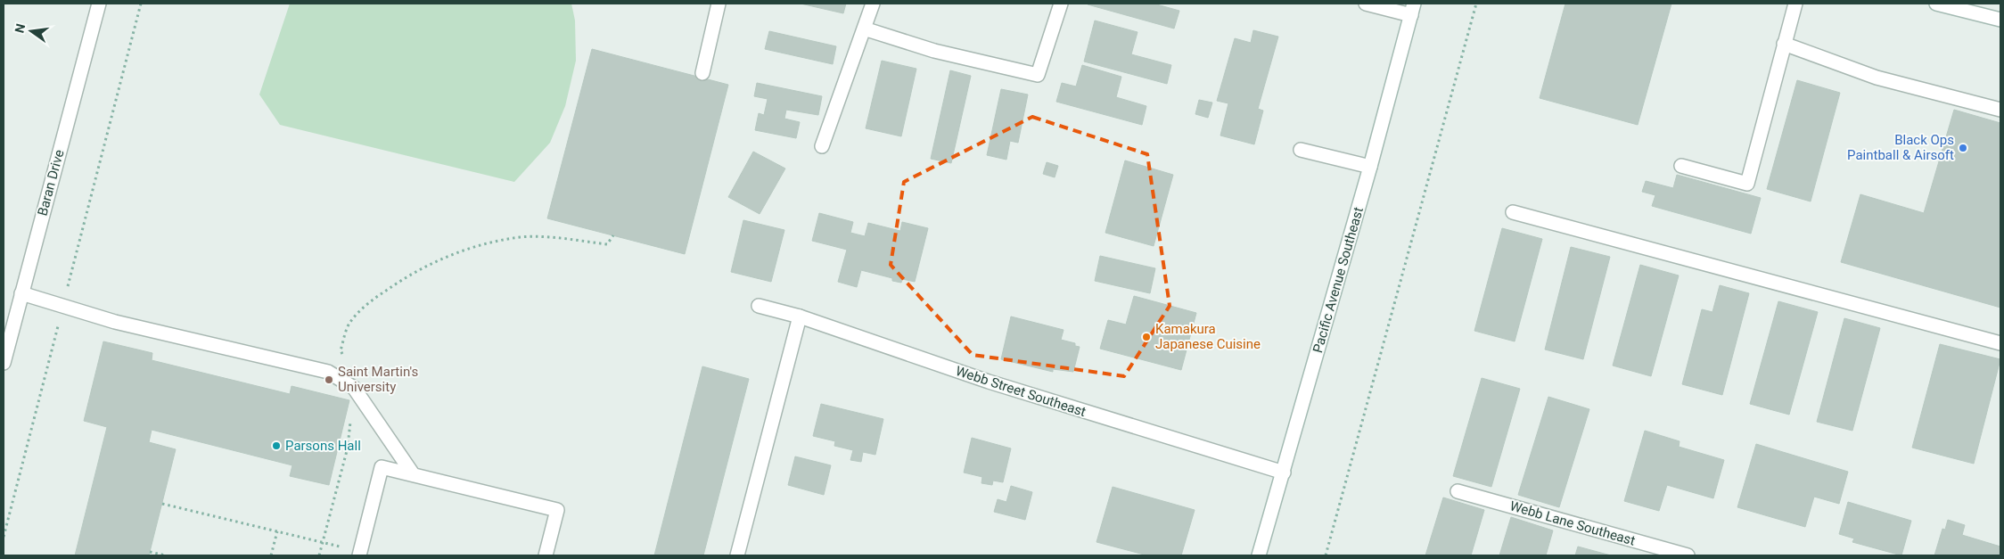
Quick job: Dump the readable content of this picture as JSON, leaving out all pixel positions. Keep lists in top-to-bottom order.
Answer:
{
  "streets": {
    "street": [
      "Baran Drive",
      "Pacific Avenue Southeast",
      "Webb Street Southeast",
      "Webb Lane Southeast"
    ]
  },
  "crossings": [
    ["Pacific Avenue Southeast", "Webb Street Southeast"]
  ],
  "places": [
    "Black Ops Paintball & Airsoft",
    "Kamakura Japanese Cuisine",
    "Saint Martin's University",
    "Parsons Hall"
  ],
  "north": "left"
}
